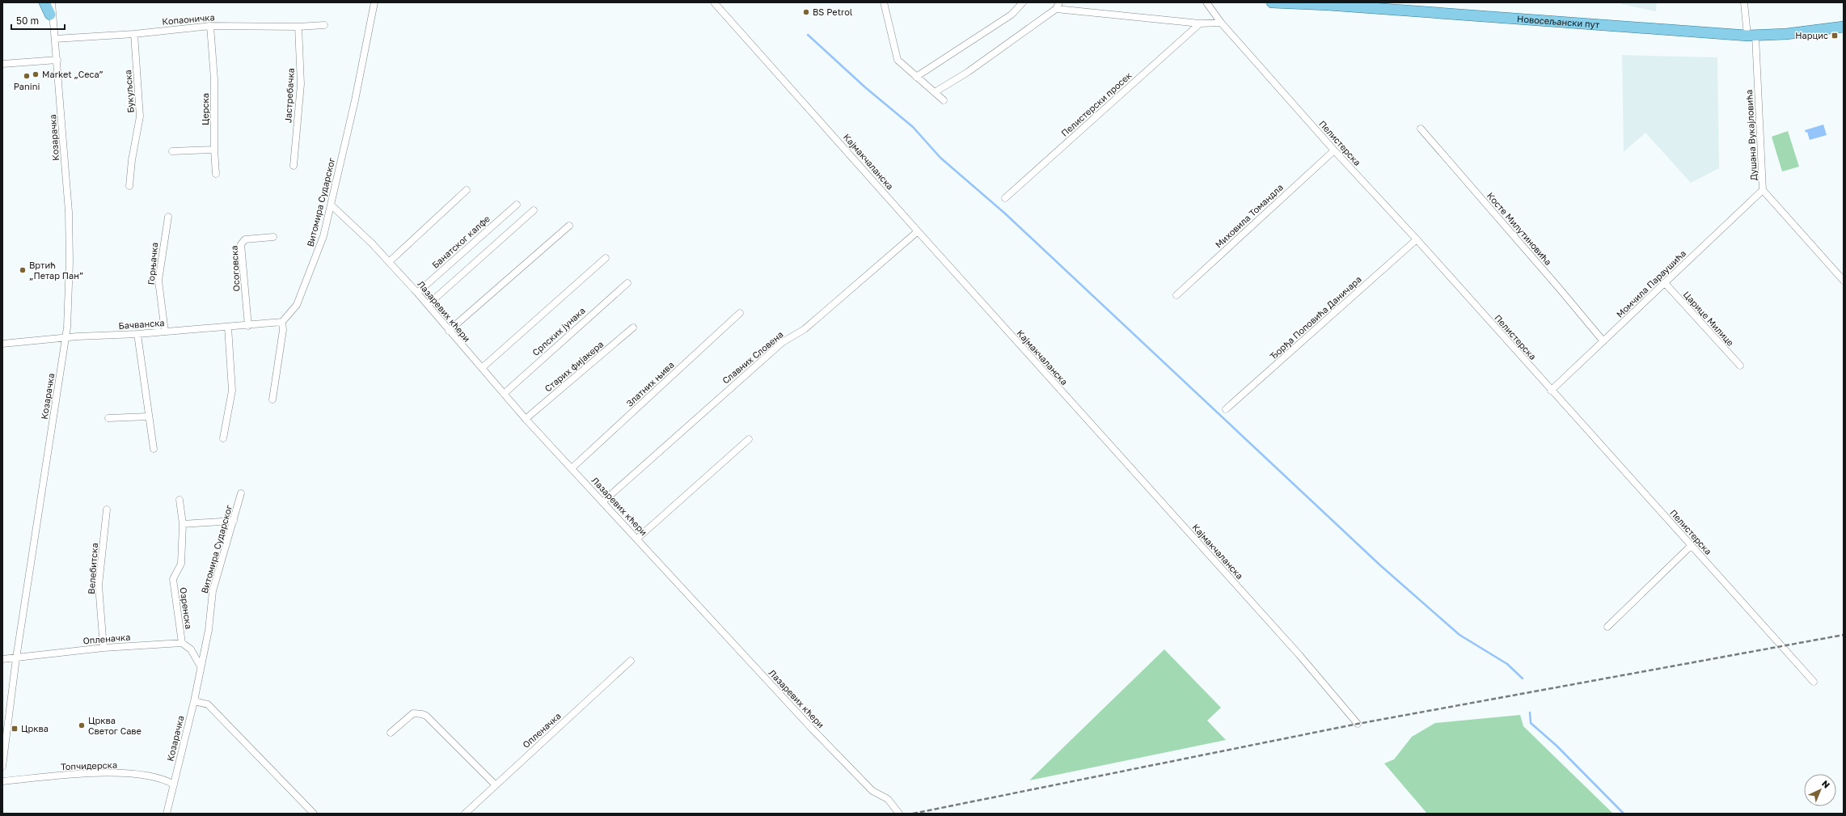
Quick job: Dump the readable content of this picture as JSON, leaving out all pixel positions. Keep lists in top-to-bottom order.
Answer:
{
  "streets": {
    "main road": ["Новосељански пут"],
    "street": [
      "Копаоничка",
      "Букуљска",
      "Јастребачка",
      "Пелистерски просек",
      "Церска",
      "Душана Вукајловића",
      "Козарачка",
      "Пелистерска",
      "Кајмакчаланска",
      "Витомира Сударског",
      "Миховила Томандла",
      "Косте Милутиновића",
      "Банатског калфе",
      "Горњачка",
      "Осоговска",
      "Момчила Параушића",
      "Лазаревих кћери",
      "Ђорђа Поповића Даничара",
      "Царице Милице",
      "Бачванска",
      "Српских јунака",
      "Славних Словена",
      "Старих фијакера",
      "Златних њива",
      "Велебитска",
      "Озренска",
      "Опленачка",
      "Топчидерска"
    ]
  },
  "crossings": [
    ["Копаоничка", "Букуљска"],
    ["Копаоничка", "Јастребачка"],
    ["Копаоничка", "Церска"],
    ["Копаоничка", "Козарачка"],
    ["Новосељански пут", "Душана Вукајловића"],
    ["Душана Вукајловића", "Момчила Параушића"],
    ["Козарачка", "Витомира Сударског"],
    ["Козарачка", "Бачванска"],
    ["Козарачка", "Опленачка"],
    ["Козарачка", "Топчидерска"],
    ["Пелистерска", "Миховила Томандла"],
    ["Пелистерска", "Момчила Параушића"],
    ["Пелистерска", "Ђорђа Поповића Даничара"],
    ["Кајмакчаланска", "Славних Словена"],
    ["Витомира Сударског", "Лазаревих кћери"],
    ["Витомира Сударског", "Бачванска"],
    ["Косте Милутиновића", "Момчила Параушића"],
    ["Банатског калфе", "Лазаревих кћери"],
    ["Горњачка", "Бачванска"],
    ["Осоговска", "Бачванска"],
    ["Момчила Параушића", "Царице Милице"],
    ["Лазаревих кћери", "Српских јунака"],
    ["Лазаревих кћери", "Славних Словена"],
    ["Лазаревих кћери", "Старих фијакера"],
    ["Лазаревих кћери", "Златних њива"],
    ["Велебитска", "Опленачка"],
    ["Озренска", "Опленачка"]
  ],
  "places": {
    "other": [
      "BS Petrol",
      "Market „Ceca”",
      "Panini",
      "Вртић „Петар Пан”",
      "Црква Светог Саве"
    ],
    "transit": ["Нарцис", "Црква"]
  },
  "scale_bar": "50 m",
  "north": "top right"
}
